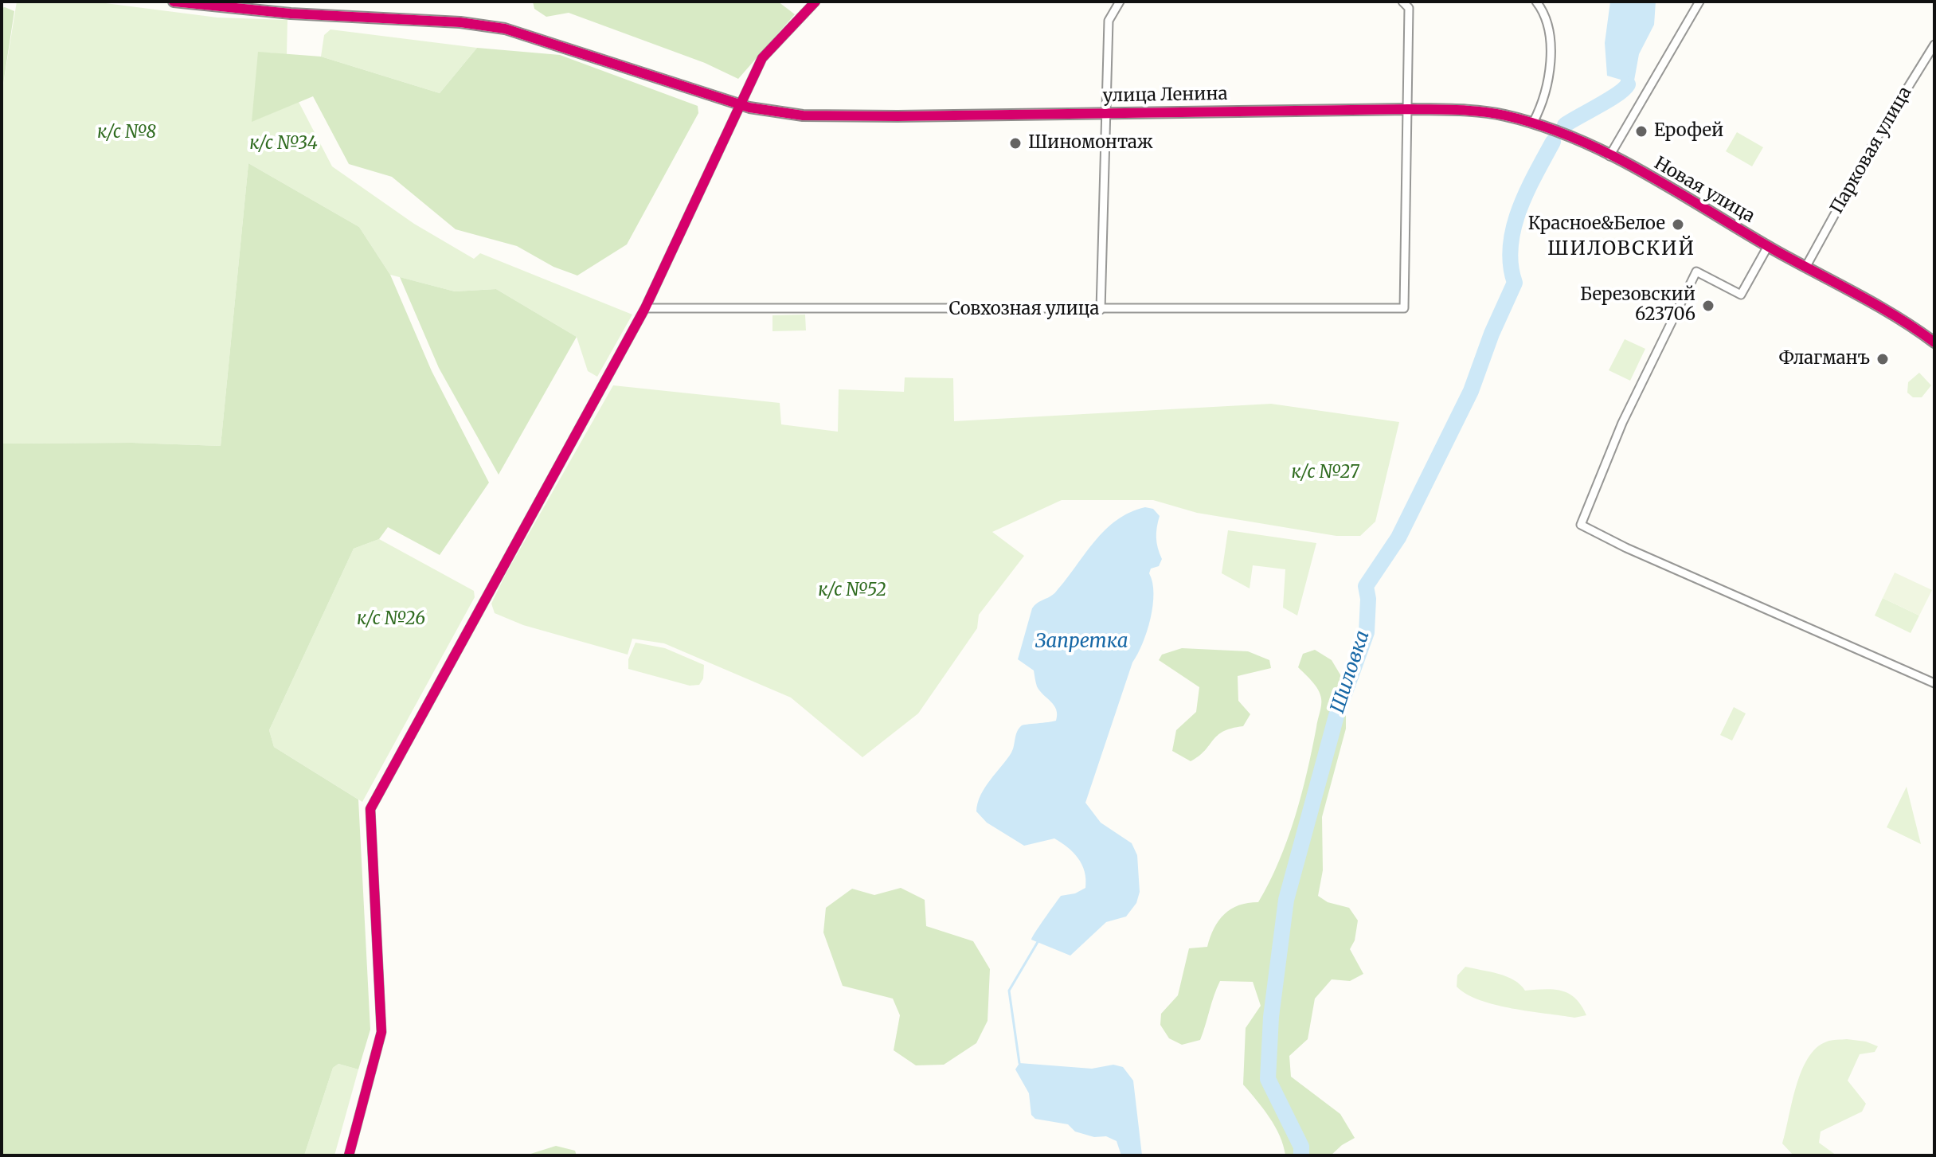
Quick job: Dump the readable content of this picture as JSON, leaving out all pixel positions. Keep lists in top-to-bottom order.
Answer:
{
  "streets": {
    "street": [
      "улица Ленина",
      "Парковая улица",
      "Новая улица",
      "Совхозная улица"
    ]
  },
  "crossings": [
    ["улица Ленина", "Новая улица"],
    ["улица Ленина", "Совхозная улица"],
    ["Парковая улица", "Новая улица"]
  ],
  "districts": ["ШИЛОВСКИЙ"],
  "water": ["Запретка", "Шиловка"],
  "parks": [
    "к/с №8",
    "к/с №34",
    "к/с №27",
    "к/с №52",
    "к/с №26"
  ],
  "places": [
    "Ерофей",
    "Шиномонтаж",
    "Красное&Белое",
    "Березовский 623706",
    "Флагманъ"
  ]
}
